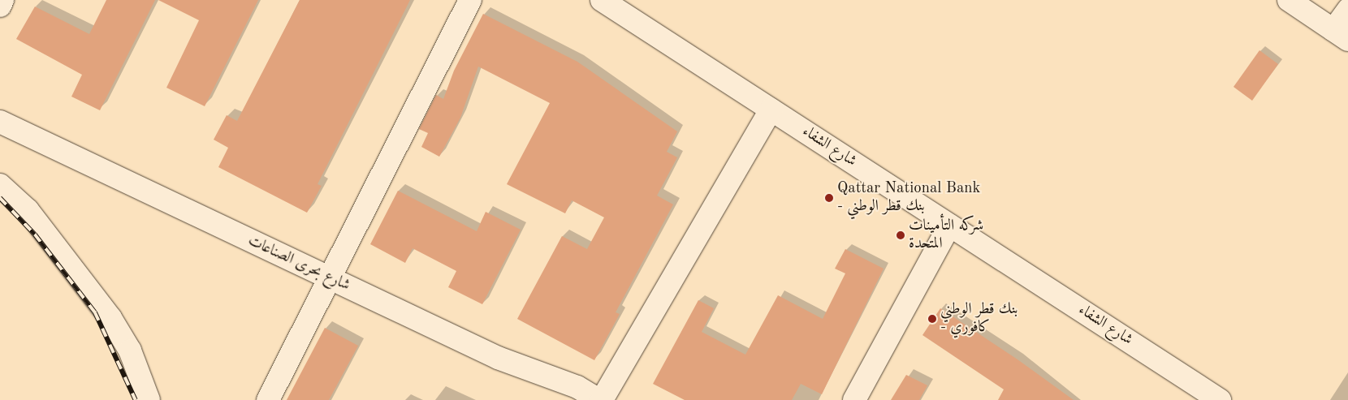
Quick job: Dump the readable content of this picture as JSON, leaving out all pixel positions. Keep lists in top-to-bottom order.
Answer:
{
  "streets": {
    "street": ["شارع الشفاء", "شارع بحرى الصناعات"]
  },
  "places": ["Qattar National Bank - بنك قطر الوطني", "شركه التأمينات المتحدة", "بنك قطر الوطني - كافوري"]
}
